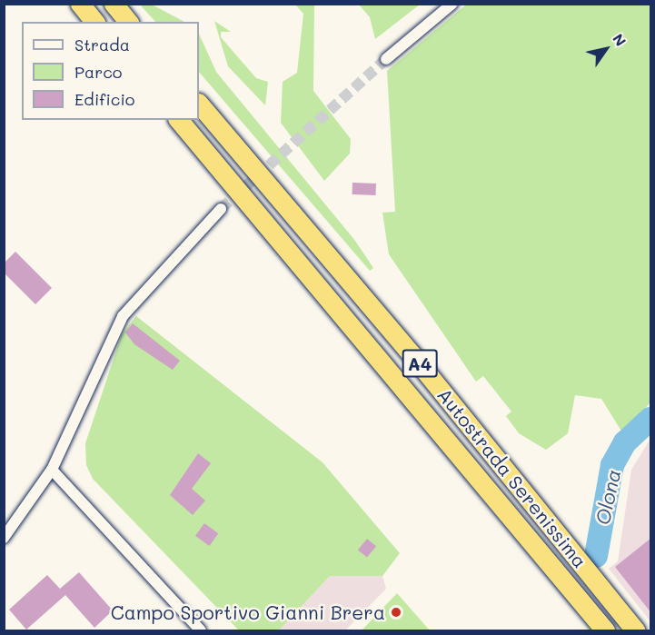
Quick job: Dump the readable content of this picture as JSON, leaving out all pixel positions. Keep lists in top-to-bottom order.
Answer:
{
  "streets": {
    "highway": ["A4", "Autostrada Serenissima"]
  },
  "water": ["Olona"],
  "places": ["Campo Sportivo Gianni Brera"],
  "legend": ["Strada", "Parco", "Edificio"],
  "north": "top right"
}
